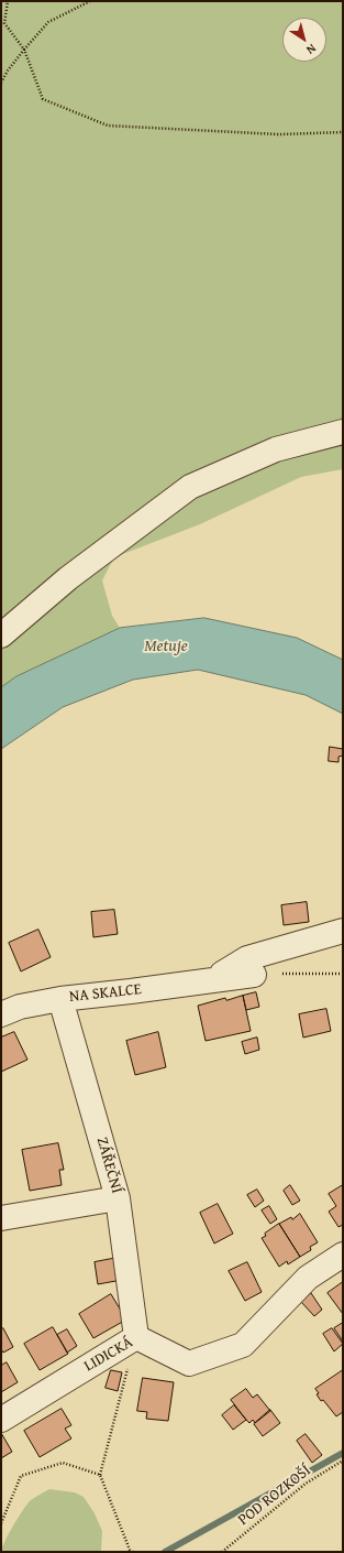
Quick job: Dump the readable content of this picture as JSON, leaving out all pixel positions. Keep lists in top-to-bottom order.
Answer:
{
  "streets": {
    "street": ["NA SKALCE", "ZÁŘEČNÍ", "LIDICKÁ"],
    "path": ["POD ROZKOŠÍ"]
  },
  "crossings": [
    ["NA SKALCE", "ZÁŘEČNÍ"],
    ["ZÁŘEČNÍ", "LIDICKÁ"]
  ],
  "water": ["Metuje"],
  "north": "bottom right"
}
